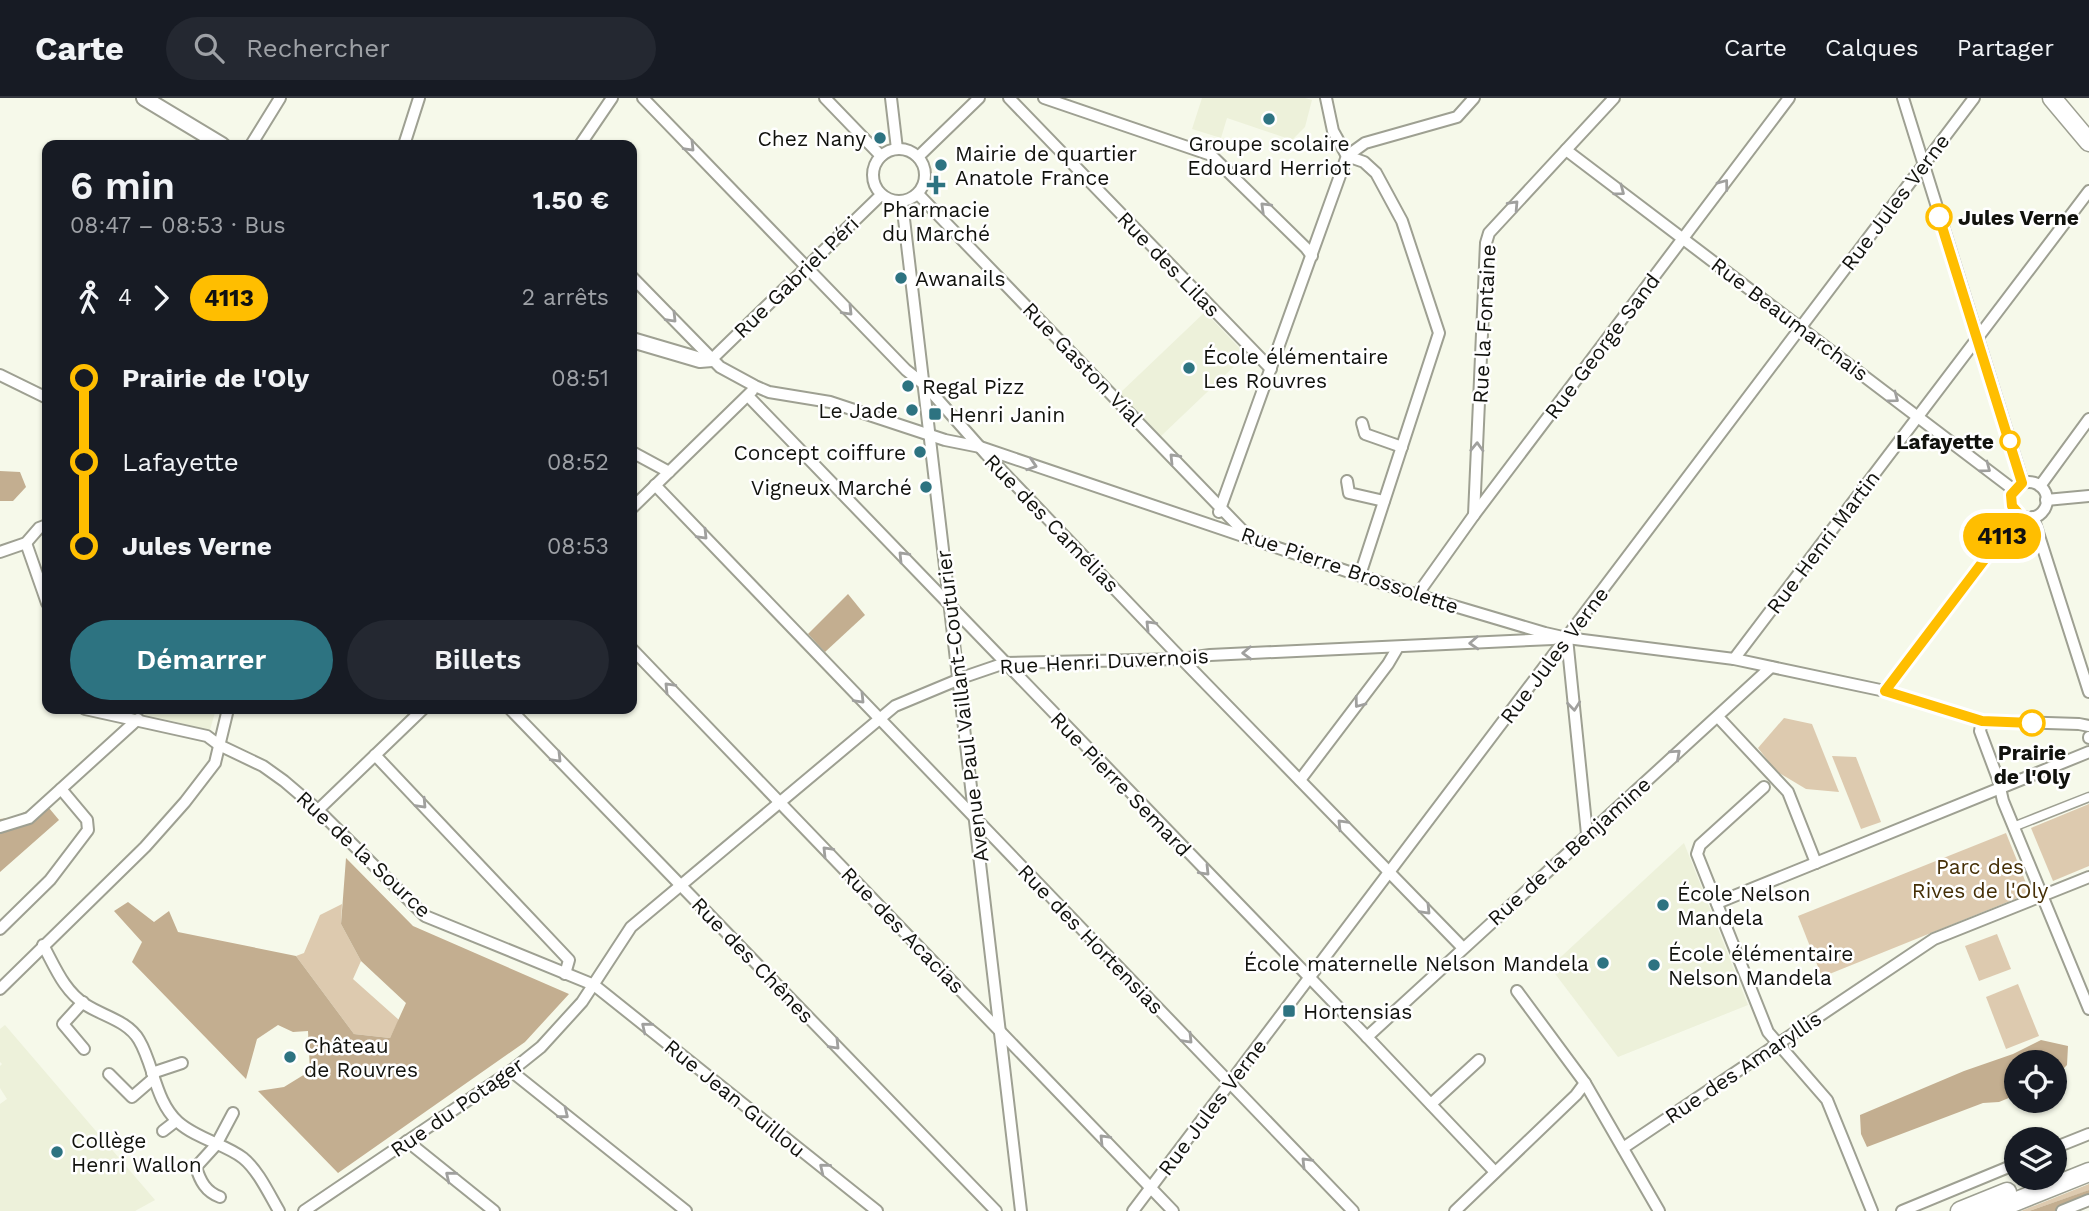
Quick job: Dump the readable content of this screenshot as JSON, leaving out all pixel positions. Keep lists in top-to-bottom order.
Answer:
{
  "streets": {
    "street": [
      "Rue Jules Verne",
      "Rue des Lilas",
      "Rue Gabriel Péri",
      "Rue Beaumarchais",
      "Rue la Fontaine",
      "Rue George Sand",
      "Rue Gaston Vial",
      "Rue des Camélias",
      "Rue Henri Martin",
      "Rue Pierre Brossolette",
      "Rue Henri Duvernois",
      "Avenue Paul Vaillant-Couturier",
      "Rue Pierre Semard",
      "Rue de la Benjamine",
      "Rue de la Source",
      "Rue des Acacias",
      "Rue des Hortensias",
      "Rue des Chênes",
      "Rue des Amaryllis",
      "Rue Jean Guillou",
      "Rue du Potager"
    ]
  },
  "crossings": [
    ["Rue Jules Verne", "Rue Beaumarchais"],
    ["Rue Jules Verne", "Rue des Camélias"],
    ["Rue Jules Verne", "Rue Pierre Brossolette"],
    ["Rue Jules Verne", "Rue Henri Duvernois"],
    ["Rue Jules Verne", "Rue Pierre Semard"],
    ["Rue Jules Verne", "Rue des Acacias"],
    ["Rue Jules Verne", "Rue des Hortensias"],
    ["Rue Gabriel Péri", "Rue Gaston Vial"],
    ["Rue Gabriel Péri", "Rue des Camélias"],
    ["Rue Gabriel Péri", "Rue Pierre Brossolette"],
    ["Rue Gabriel Péri", "Avenue Paul Vaillant-Couturier"],
    ["Rue Beaumarchais", "Rue la Fontaine"],
    ["Rue Beaumarchais", "Rue George Sand"],
    ["Rue Beaumarchais", "Rue Henri Martin"],
    ["Rue la Fontaine", "Rue George Sand"],
    ["Rue George Sand", "Rue Pierre Brossolette"],
    ["Rue Gaston Vial", "Rue Pierre Brossolette"],
    ["Rue Gaston Vial", "Avenue Paul Vaillant-Couturier"],
    ["Rue des Camélias", "Rue Pierre Brossolette"],
    ["Rue des Camélias", "Rue Henri Duvernois"],
    ["Rue des Camélias", "Avenue Paul Vaillant-Couturier"],
    ["Rue des Camélias", "Rue de la Benjamine"],
    ["Rue Henri Martin", "Rue Pierre Brossolette"],
    ["Rue Pierre Brossolette", "Rue Henri Duvernois"],
    ["Rue Pierre Brossolette", "Avenue Paul Vaillant-Couturier"],
    ["Rue Pierre Brossolette", "Rue de la Benjamine"],
    ["Rue Henri Duvernois", "Avenue Paul Vaillant-Couturier"],
    ["Rue Henri Duvernois", "Rue Pierre Semard"],
    ["Rue Henri Duvernois", "Rue de la Source"],
    ["Rue Henri Duvernois", "Rue des Acacias"],
    ["Rue Henri Duvernois", "Rue des Hortensias"],
    ["Rue Henri Duvernois", "Rue des Chênes"],
    ["Rue Henri Duvernois", "Rue Jean Guillou"],
    ["Rue Henri Duvernois", "Rue du Potager"],
    ["Avenue Paul Vaillant-Couturier", "Rue Pierre Semard"],
    ["Avenue Paul Vaillant-Couturier", "Rue des Acacias"],
    ["Avenue Paul Vaillant-Couturier", "Rue des Hortensias"],
    ["Rue Pierre Semard", "Rue de la Benjamine"],
    ["Rue de la Source", "Rue Jean Guillou"],
    ["Rue de la Source", "Rue du Potager"],
    ["Rue Jean Guillou", "Rue du Potager"]
  ],
  "one_way": [
    "Rue Beaumarchais",
    "Rue la Fontaine",
    "Rue Gaston Vial",
    "Rue des Acacias",
    "Rue des Chênes",
    "Rue Jean Guillou"
  ],
  "parks": ["Parc des Rives de l'Oly"],
  "places": {
    "other": [
      "Groupe scolaire Edouard Herriot",
      "Chez Nany",
      "Mairie de quartier Anatole France",
      "Jules Verne",
      "Awanails",
      "École élémentaire Les Rouvres",
      "Regal Pizz",
      "Le Jade",
      "Lafayette",
      "Concept coiffure",
      "Vigneux Marché",
      "Prairie de l'Oly",
      "École Nelson Mandela",
      "École maternelle Nelson Mandela",
      "École élémentaire Nelson Mandela",
      "Château de Rouvres",
      "Collège Henri Wallon"
    ],
    "health": ["Pharmacie du Marché"],
    "transit": ["Henri Janin", "Hortensias"]
  },
  "lines": ["bus line 4113"],
  "page": {
    "header": "Carte",
    "search": "Rechercher",
    "nav": ["Carte", "Calques", "Partager"],
    "on_map": "4113",
    "heading": ["6 min", "08:47 – 08:53 · Bus", "1.50 €"],
    "legs": ["4", "4113", "2 arrêts"],
    "list": [
      {
        "name": "Prairie de l'Oly",
        "value": "08:51"
      },
      {
        "name": "Lafayette",
        "value": "08:52"
      },
      {
        "name": "Jules Verne",
        "value": "08:53"
      }
    ],
    "buttons": ["Démarrer", "Billets"]
  }
}
